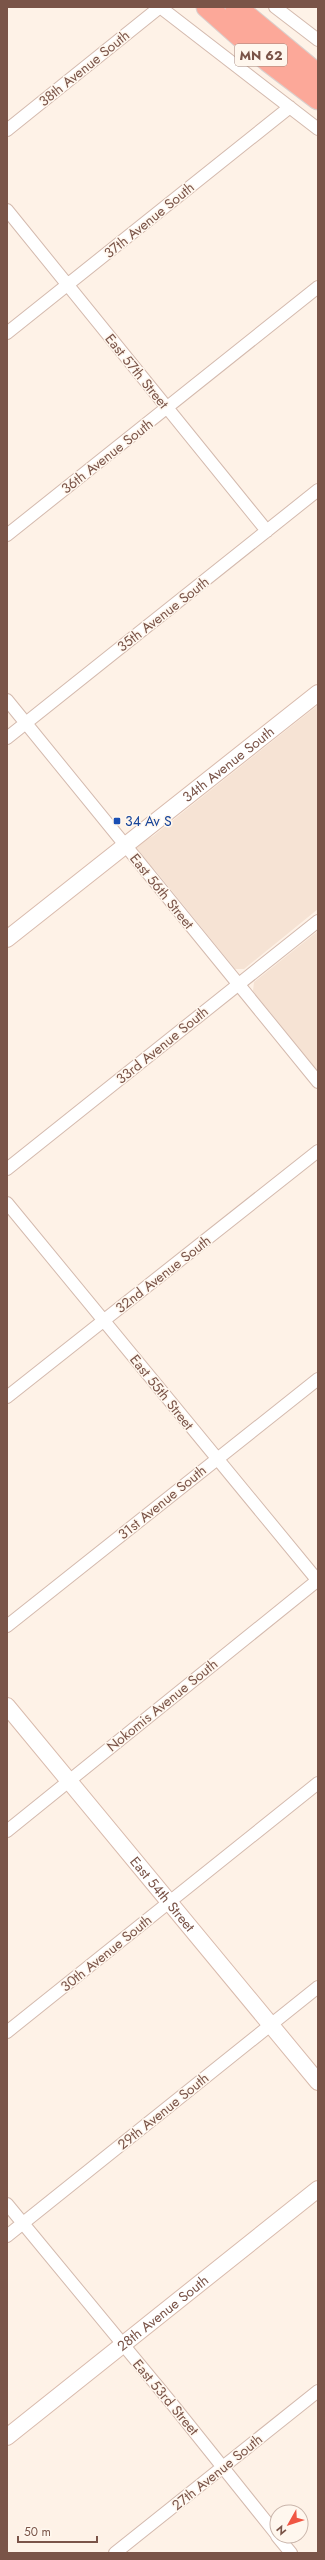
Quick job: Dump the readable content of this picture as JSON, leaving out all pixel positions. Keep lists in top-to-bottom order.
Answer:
{
  "streets": {
    "highway": ["MN 62"],
    "street": [
      "38th Avenue South",
      "37th Avenue South",
      "East 57th Street",
      "36th Avenue South",
      "35th Avenue South",
      "34th Avenue South",
      "East 56th Street",
      "33rd Avenue South",
      "32nd Avenue South",
      "East 55th Street",
      "31st Avenue South",
      "Nokomis Avenue South",
      "East 54th Street",
      "30th Avenue South",
      "29th Avenue South",
      "28th Avenue South",
      "East 53rd Street",
      "27th Avenue South"
    ]
  },
  "crossings": [
    ["37th Avenue South", "East 57th Street"],
    ["East 57th Street", "36th Avenue South"],
    ["East 57th Street", "35th Avenue South"],
    ["35th Avenue South", "East 56th Street"],
    ["34th Avenue South", "East 56th Street"],
    ["East 56th Street", "33rd Avenue South"],
    ["32nd Avenue South", "East 55th Street"],
    ["East 55th Street", "31st Avenue South"],
    ["East 55th Street", "Nokomis Avenue South"],
    ["Nokomis Avenue South", "East 54th Street"],
    ["East 54th Street", "30th Avenue South"],
    ["East 54th Street", "29th Avenue South"],
    ["29th Avenue South", "East 53rd Street"],
    ["28th Avenue South", "East 53rd Street"],
    ["East 53rd Street", "27th Avenue South"]
  ],
  "places": {
    "transit": ["34 Av S"]
  },
  "scale_bar": "50 m",
  "north": "bottom left"
}
